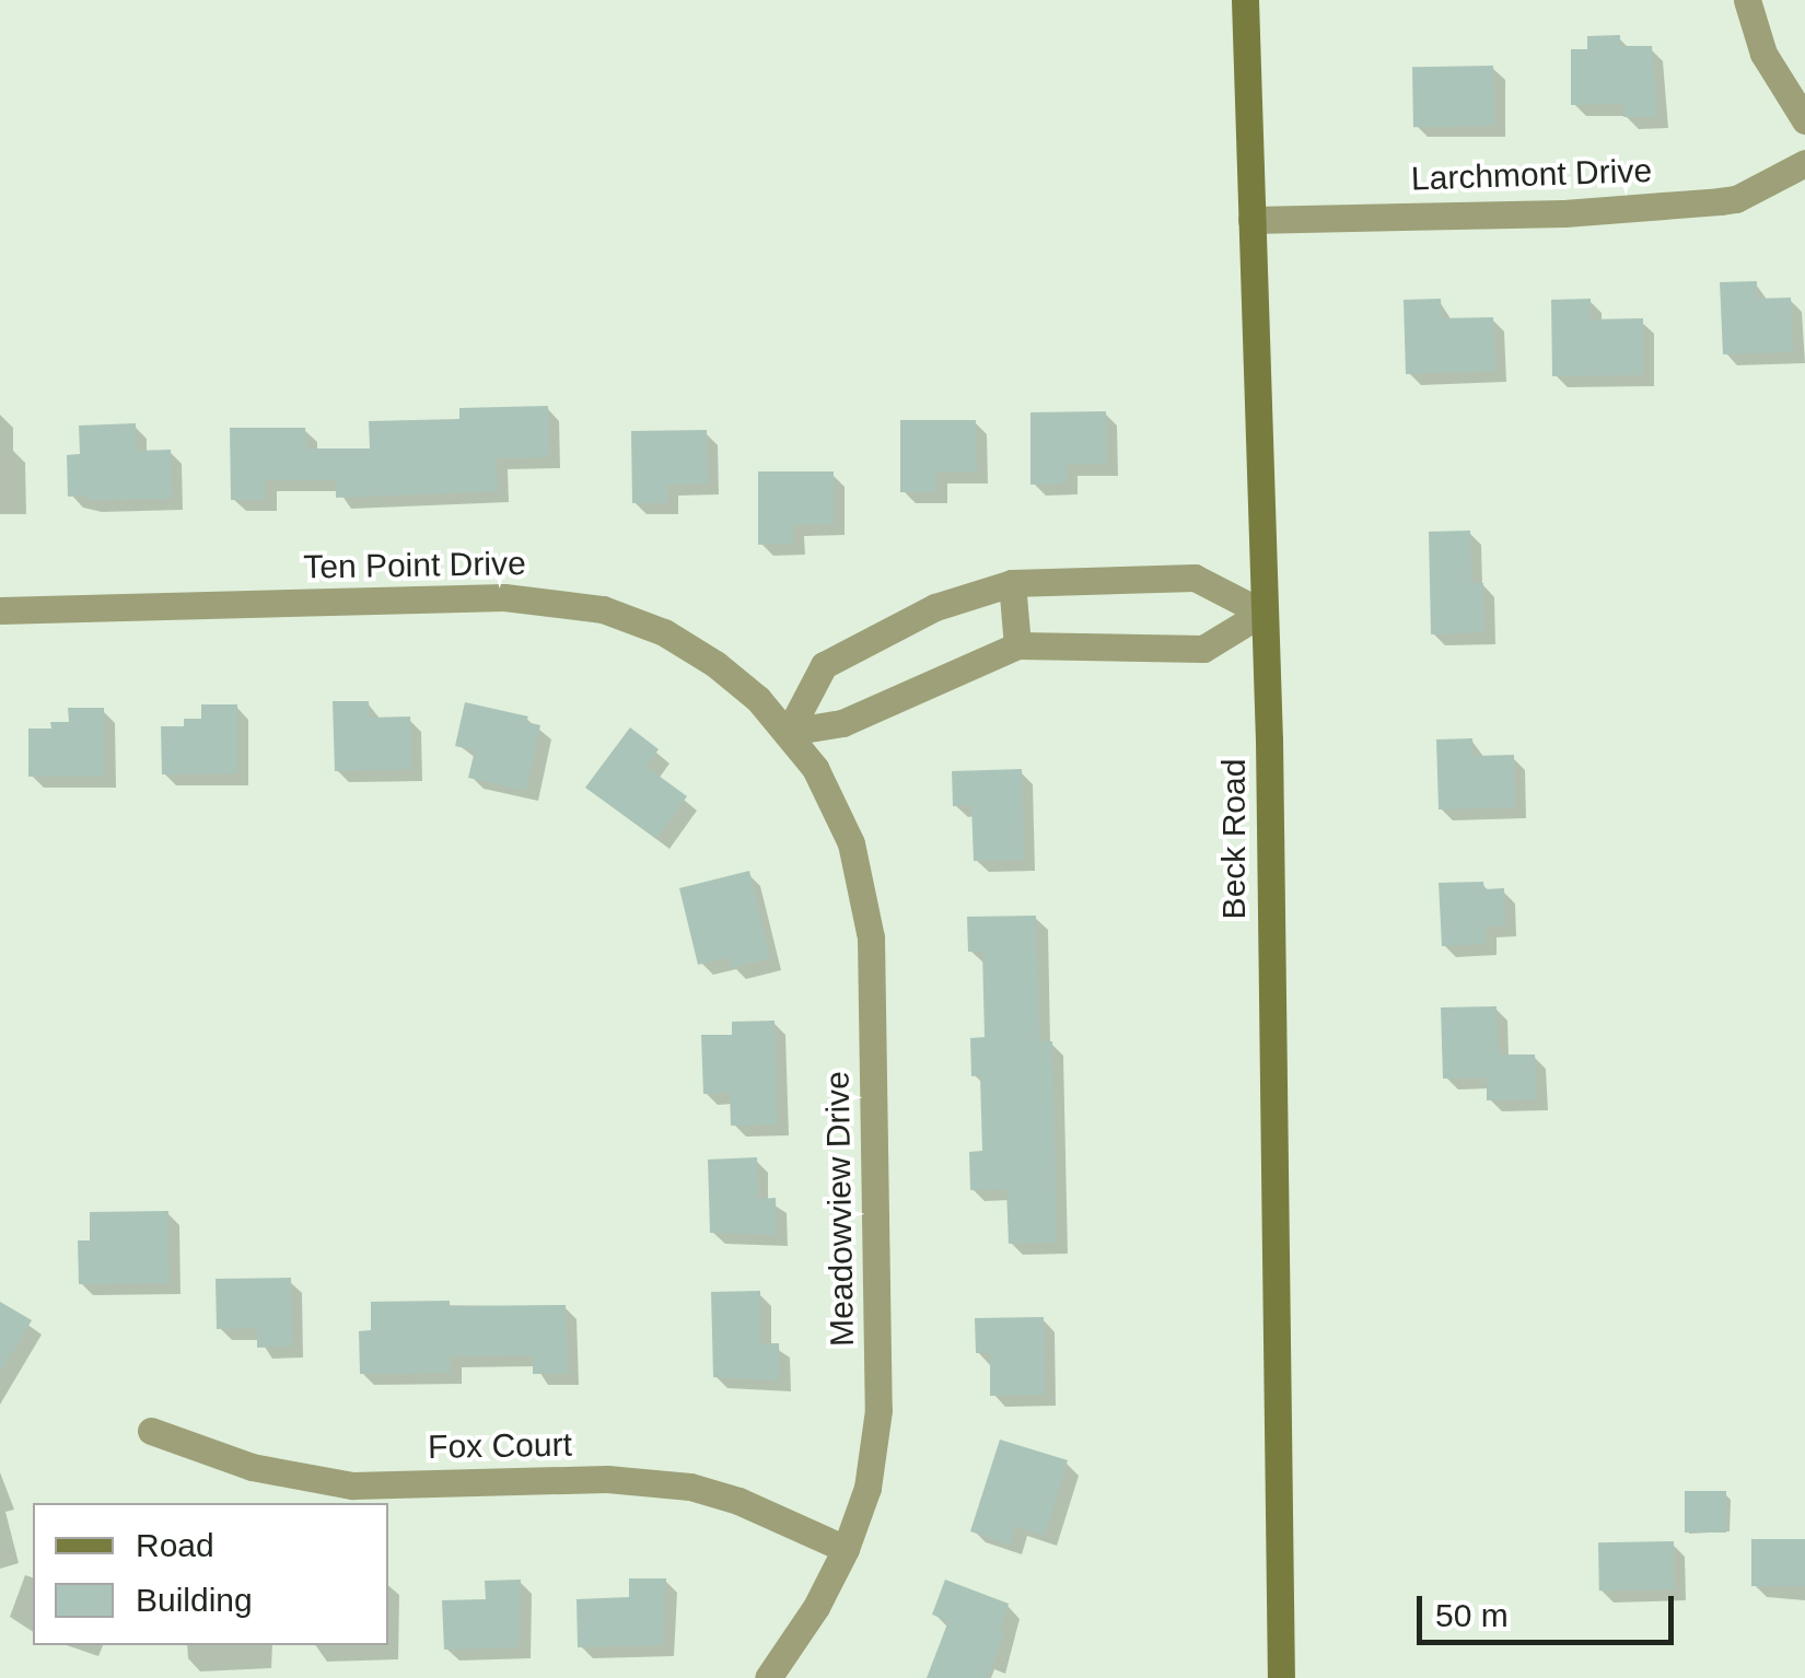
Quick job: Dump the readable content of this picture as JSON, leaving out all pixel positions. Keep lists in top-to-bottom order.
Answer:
{
  "streets": {
    "main road": ["Beck Road"],
    "street": [
      "Larchmont Drive",
      "Ten Point Drive",
      "Meadowview Drive",
      "Fox Court"
    ]
  },
  "crossings": [
    ["Larchmont Drive", "Beck Road"],
    ["Ten Point Drive", "Meadowview Drive"],
    ["Meadowview Drive", "Fox Court"]
  ],
  "legend": ["Road", "Building"],
  "scale_bar": "50 m"
}
